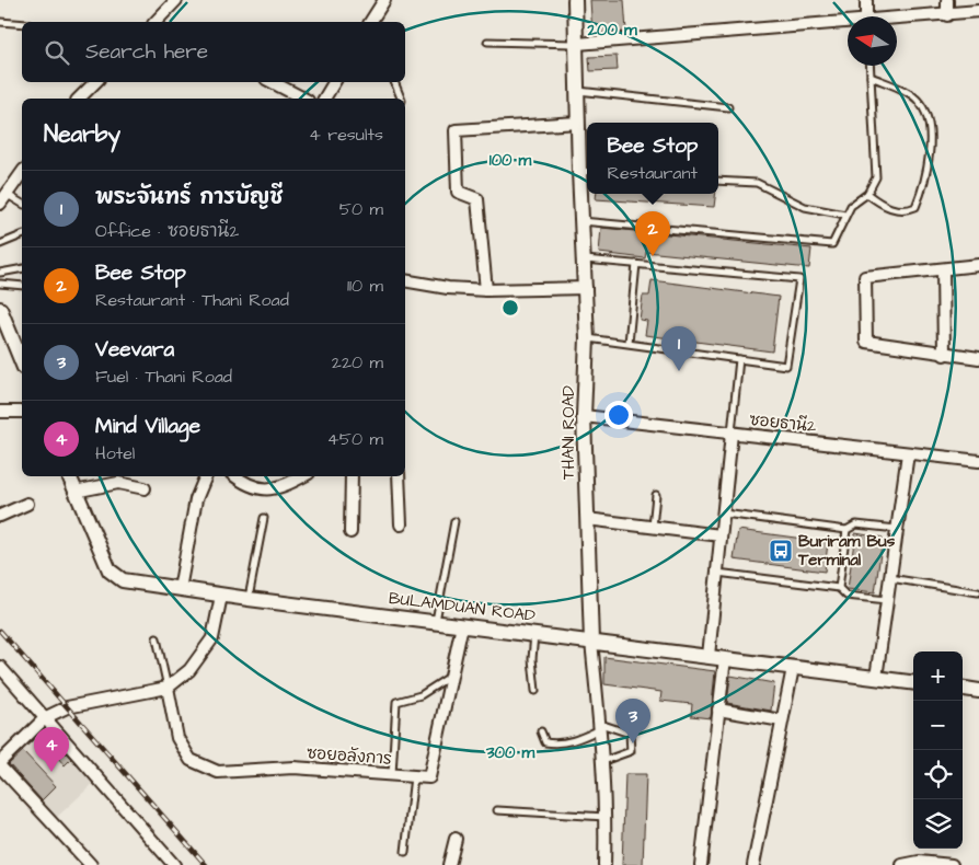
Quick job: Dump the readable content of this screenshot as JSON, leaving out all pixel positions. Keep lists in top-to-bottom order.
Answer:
{
  "streets": {
    "street": [
      "ซอยธานี2",
      "THANI ROAD",
      "BULAMDUAN ROAD",
      "ซอยอลังการ"
    ]
  },
  "crossings": [
    ["ซอยธานี2", "THANI ROAD"],
    ["THANI ROAD", "BULAMDUAN ROAD"],
    ["BULAMDUAN ROAD", "ซอยอลังการ"]
  ],
  "places": {
    "bus stop": ["Buriram Bus Terminal"]
  },
  "north": "left",
  "page": {
    "search": "Search here",
    "heading": ["Nearby", "4 results"],
    "popup": ["Bee Stop", "Restaurant"],
    "list": [
      {
        "mark": "1",
        "name": "พระจันทร์ การบัญชี",
        "note": "Office · ซอยธานี2",
        "value": "50 m"
      },
      {
        "mark": "2",
        "name": "Bee Stop",
        "note": "Restaurant · Thani Road",
        "value": "110 m"
      },
      {
        "mark": "3",
        "name": "Veevara",
        "note": "Fuel · Thani Road",
        "value": "220 m"
      },
      {
        "mark": "4",
        "name": "Mind Village",
        "note": "Hotel",
        "value": "450 m"
      }
    ],
    "pins": [
      "2",
      "1",
      "3",
      "4"
    ],
    "map_buttons": ["+", "−"]
  },
  "rings": ["200 m", "100 m", "300 m"]
}
